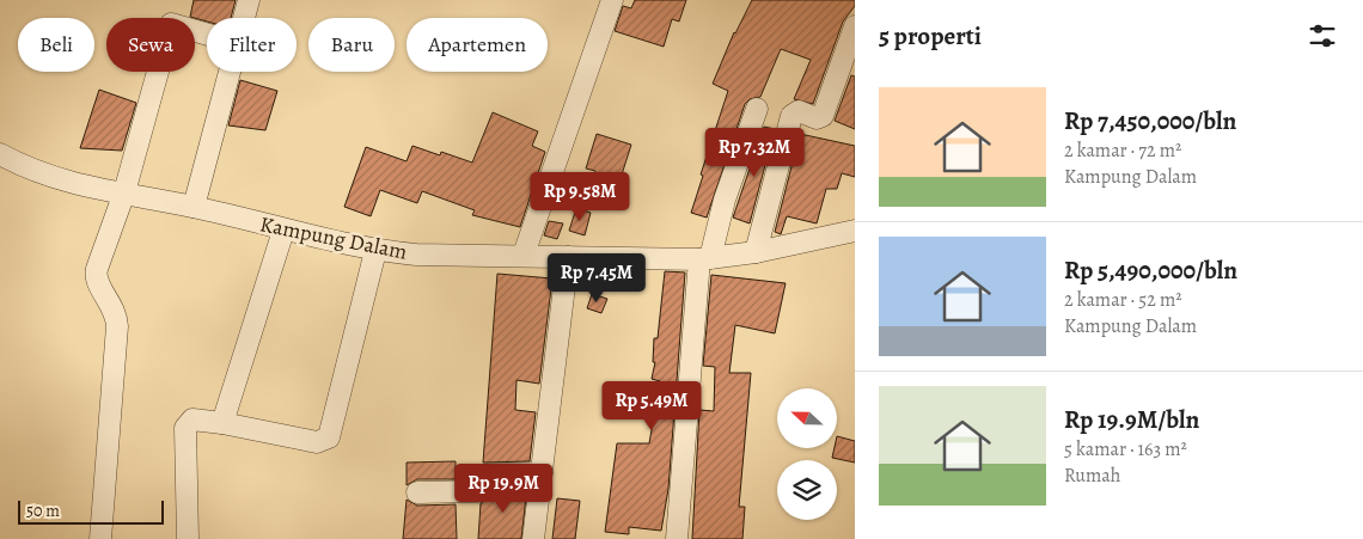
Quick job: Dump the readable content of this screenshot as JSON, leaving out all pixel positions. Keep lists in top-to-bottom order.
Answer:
{
  "streets": {
    "street": ["Kampung Dalam"]
  },
  "scale_bar": "50 m",
  "north": "left",
  "page": {
    "heading": "5 properti",
    "chip": [
      "Beli",
      "Sewa",
      "Filter",
      "Baru",
      "Apartemen"
    ],
    "list": [
      {
        "name": "Rp 7,450,000/bln",
        "note": "2 kamar · 72 m² · Kampung Dalam"
      },
      {
        "name": "Rp 5,490,000/bln",
        "note": "2 kamar · 52 m² · Kampung Dalam"
      },
      {
        "name": "Rp 19.9M/bln",
        "note": "5 kamar · 163 m² · Rumah"
      }
    ],
    "price": [
      "Rp 7.32M",
      "Rp 9.58M",
      "Rp 7.45M",
      "Rp 5.49M",
      "Rp 19.9M"
    ],
    "scale": "50 m"
  }
}
